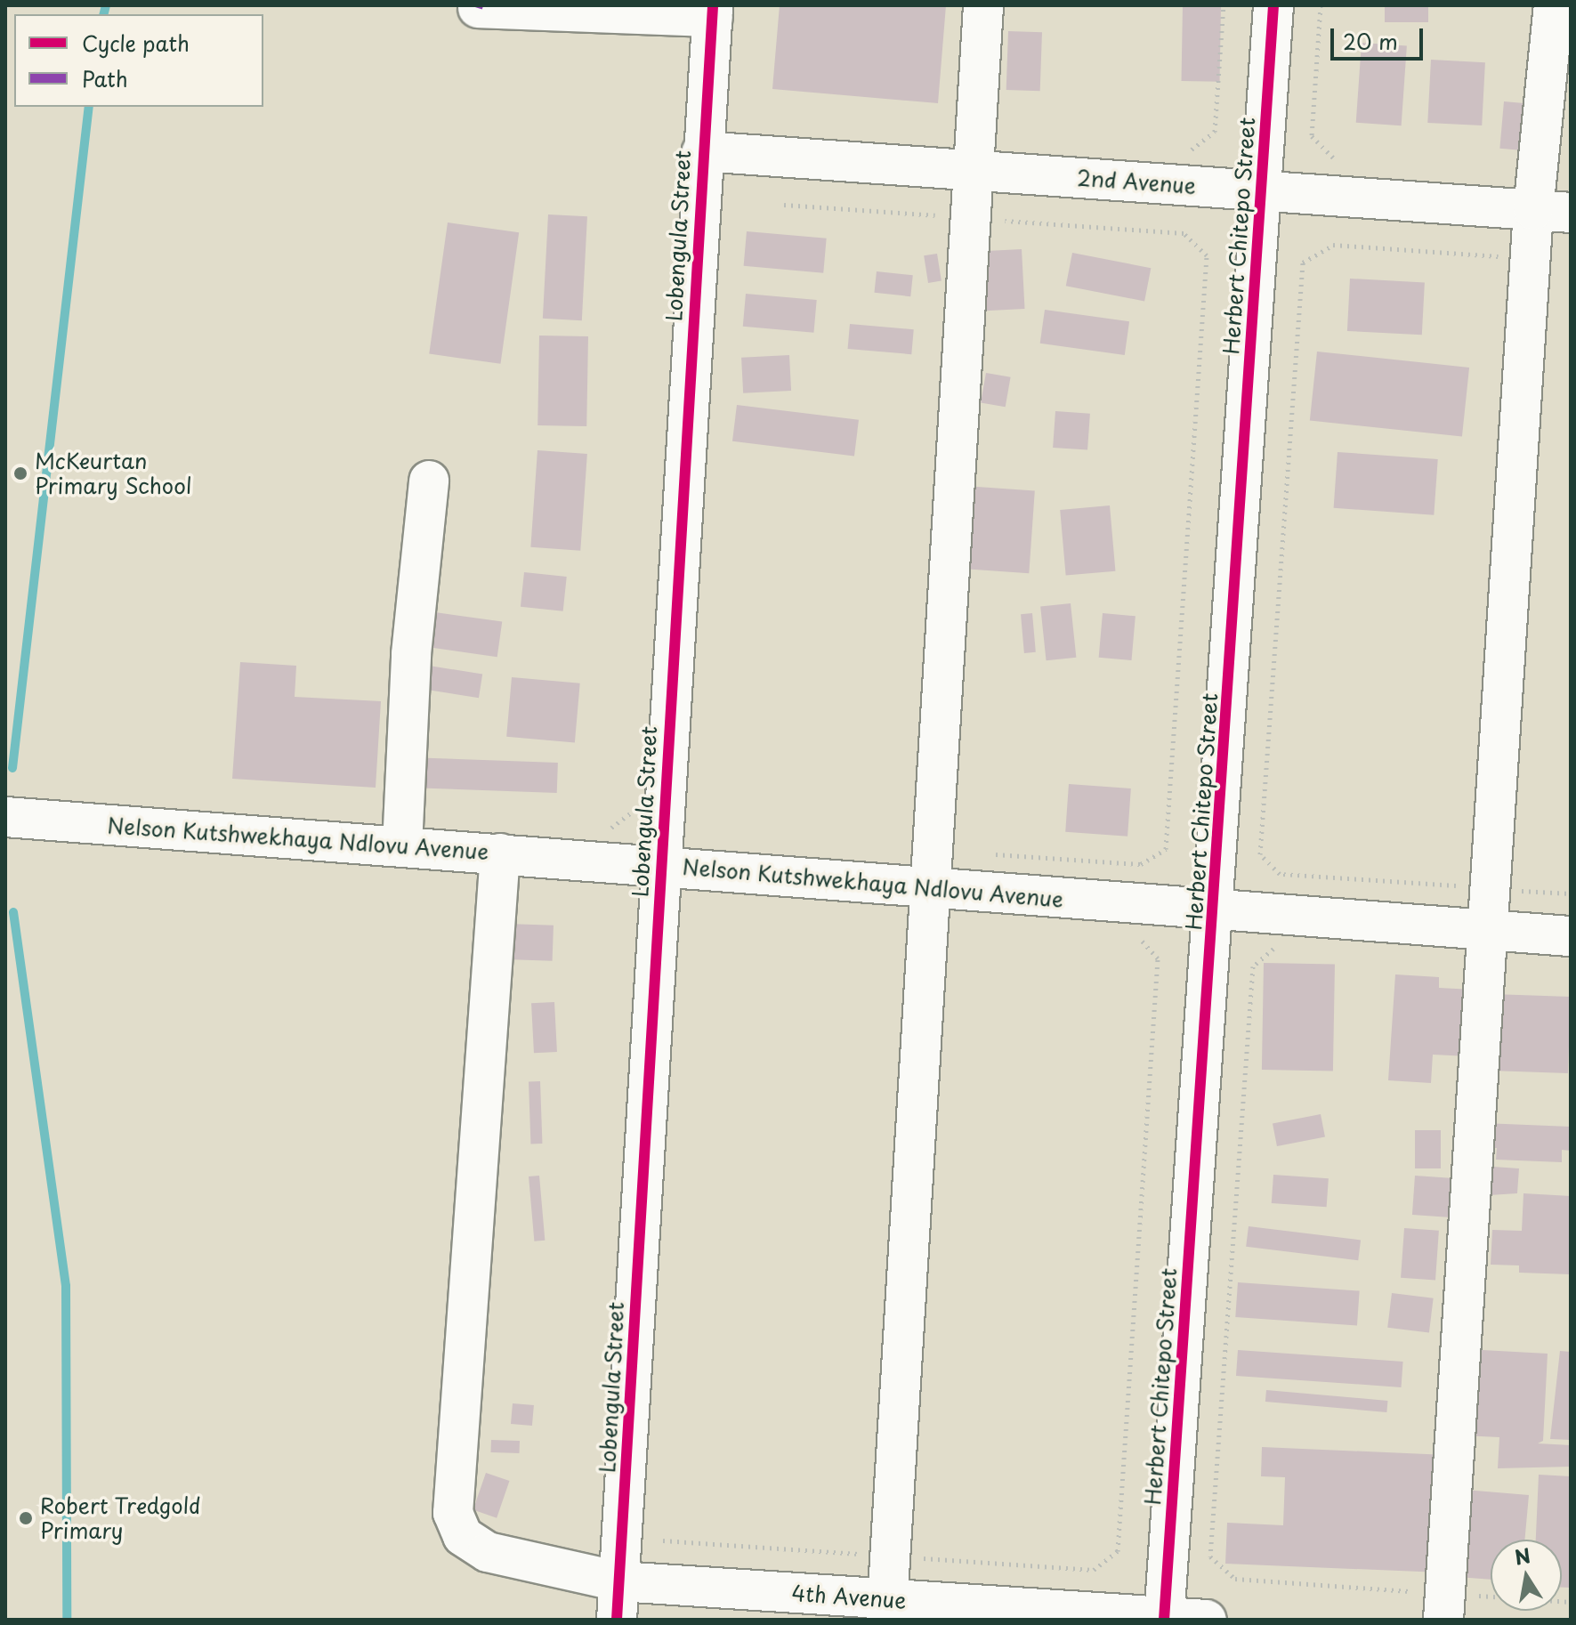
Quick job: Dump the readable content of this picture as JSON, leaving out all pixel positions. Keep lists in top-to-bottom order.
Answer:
{
  "streets": {
    "street": [
      "2nd Avenue",
      "Lobengula Street",
      "Herbert Chitepo Street",
      "Nelson Kutshwekhaya Ndlovu Avenue",
      "4th Avenue"
    ]
  },
  "crossings": [
    ["2nd Avenue", "Lobengula Street"],
    ["2nd Avenue", "Herbert Chitepo Street"],
    ["Lobengula Street", "Nelson Kutshwekhaya Ndlovu Avenue"],
    ["Lobengula Street", "4th Avenue"],
    ["Herbert Chitepo Street", "Nelson Kutshwekhaya Ndlovu Avenue"],
    ["Herbert Chitepo Street", "4th Avenue"],
    ["Nelson Kutshwekhaya Ndlovu Avenue", "4th Avenue"]
  ],
  "places": ["McKeurtan Primary School", "Robert Tredgold Primary"],
  "legend": ["Cycle path", "Path"],
  "scale_bar": "20 m",
  "north": "top"
}
